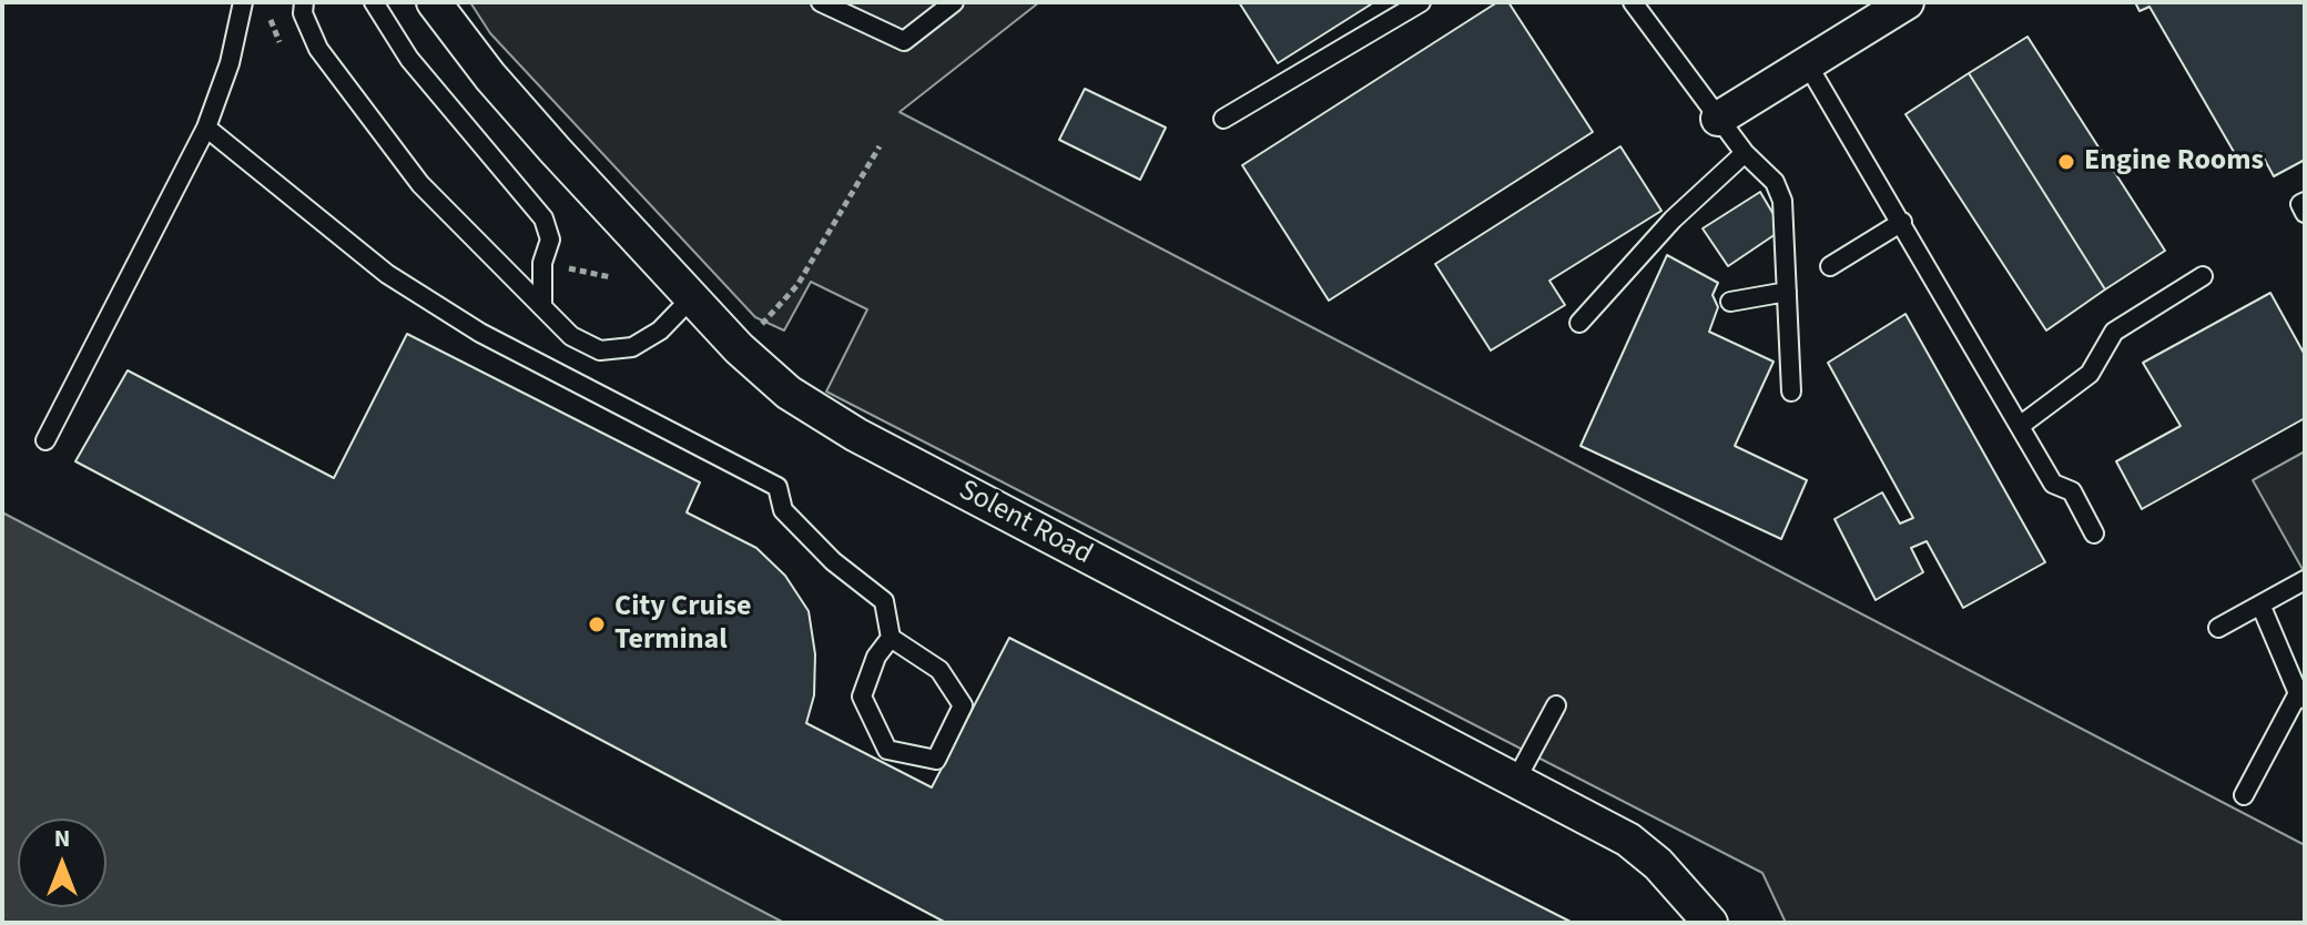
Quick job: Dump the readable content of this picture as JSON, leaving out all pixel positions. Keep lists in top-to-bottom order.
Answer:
{
  "streets": {
    "street": ["Solent Road"]
  },
  "places": ["Engine Rooms", "City Cruise Terminal"],
  "north": "top"
}
